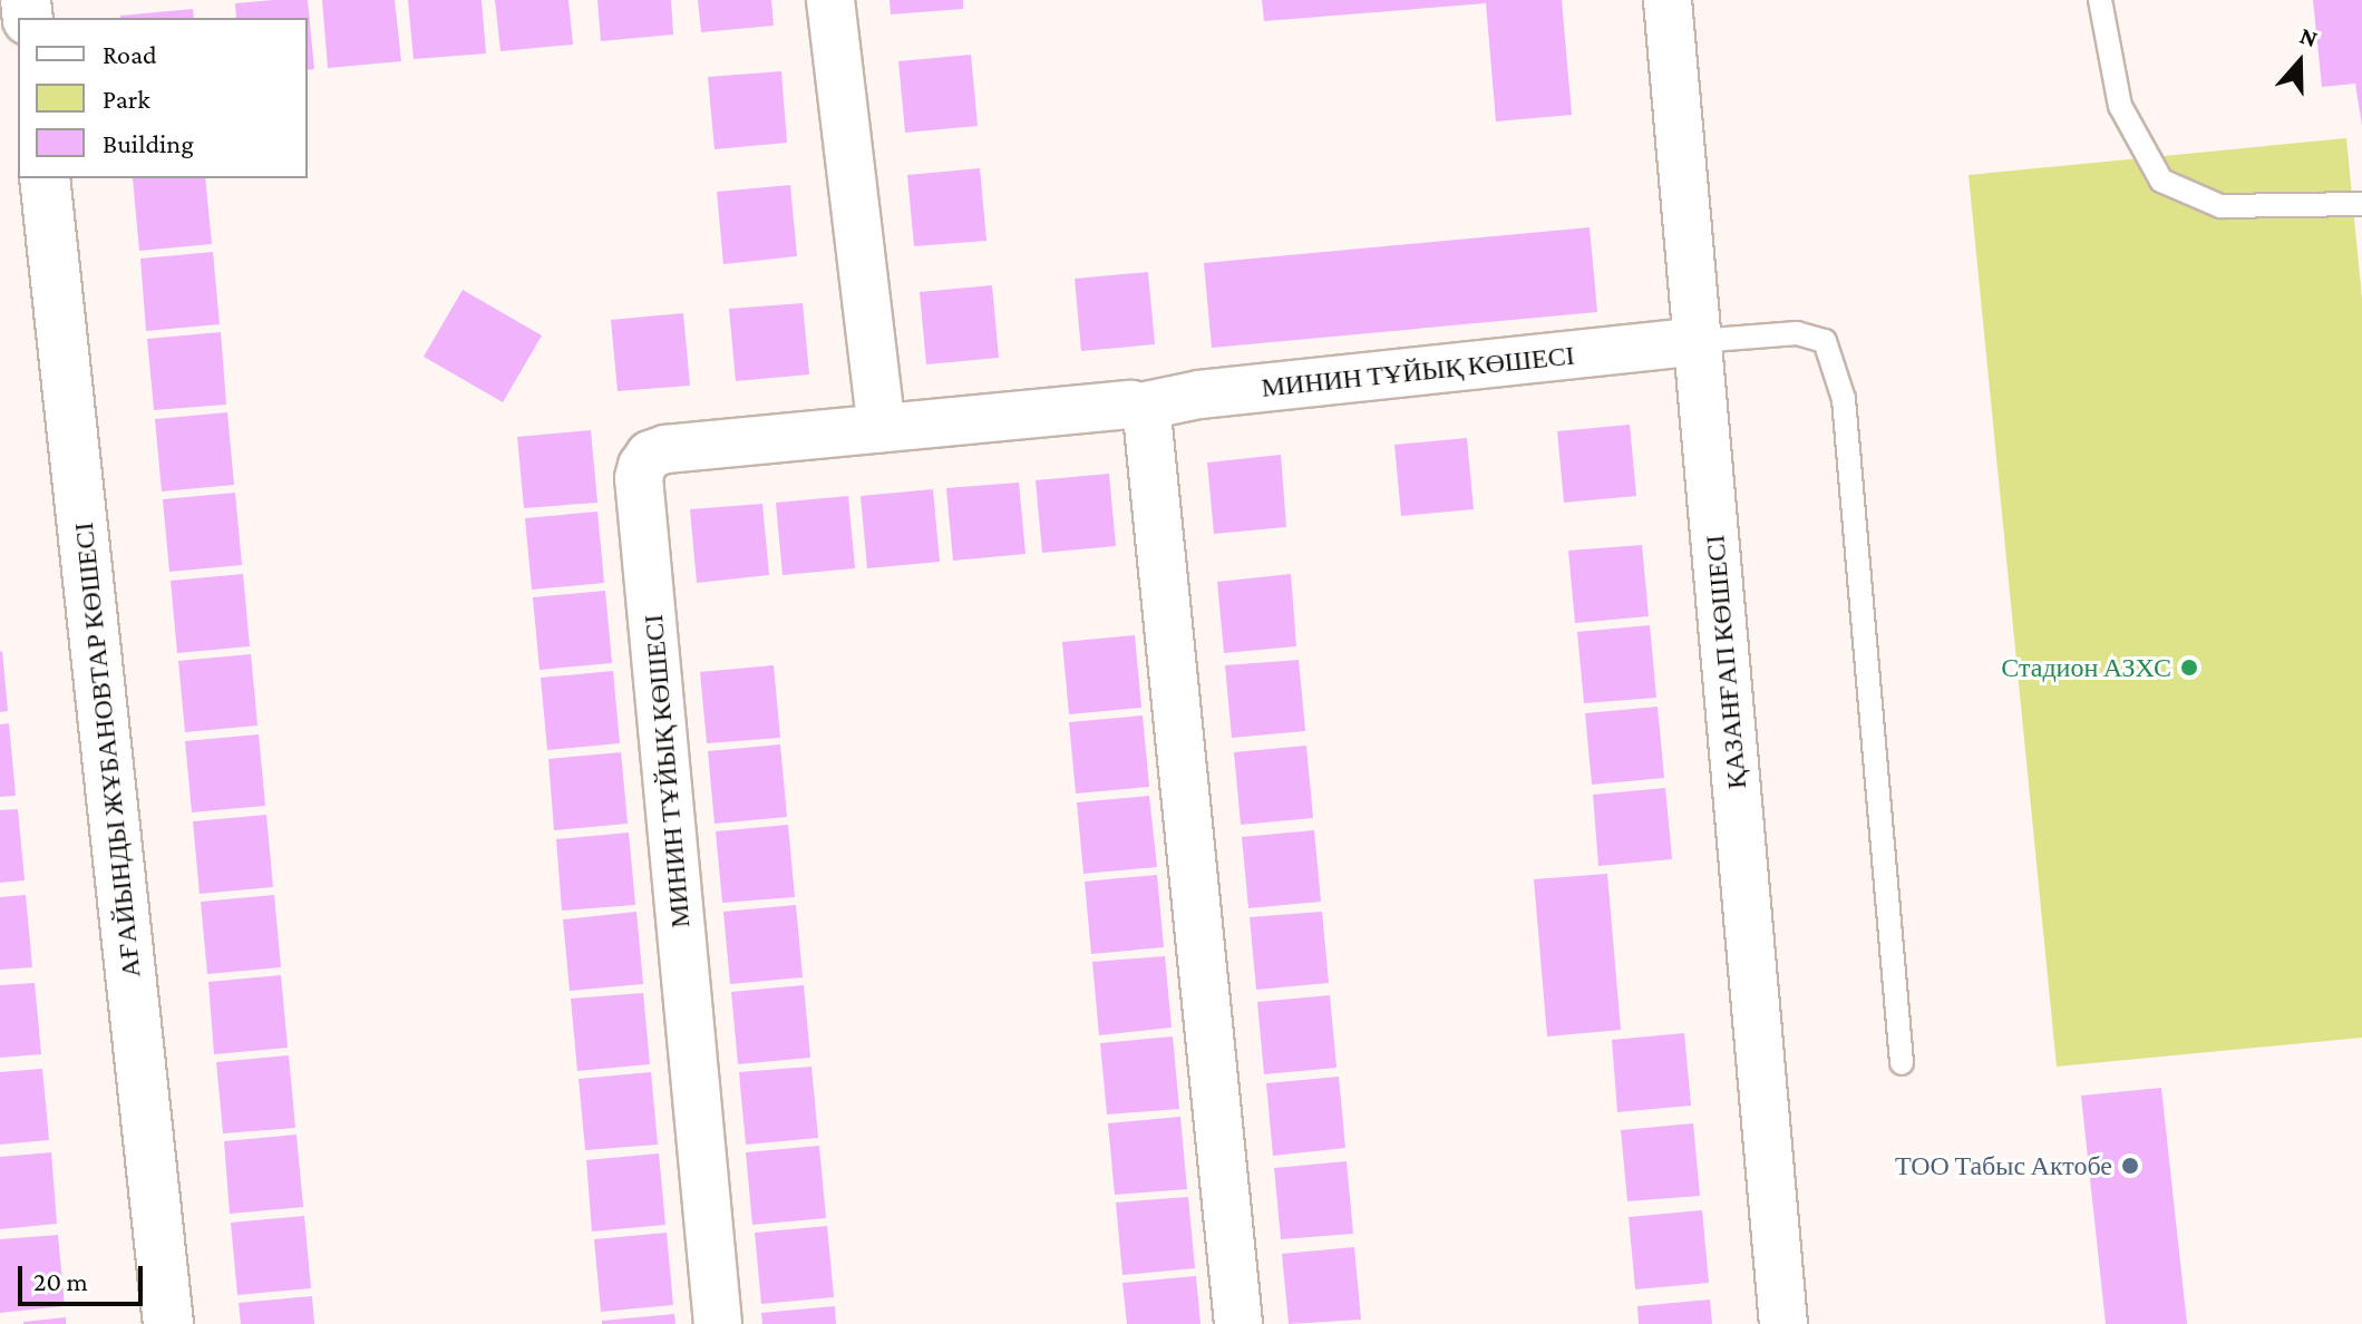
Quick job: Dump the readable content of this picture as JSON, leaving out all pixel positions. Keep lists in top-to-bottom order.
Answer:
{
  "streets": {
    "street": ["МИНИН ТҰЙЫҚ КӨШЕСІ", "ҚАЗАНҒАП КӨШЕСІ", "АҒАЙЫНДЫ ЖҰБАНОВТАР КӨШЕСІ"]
  },
  "crossings": [
    ["МИНИН ТҰЙЫҚ КӨШЕСІ", "ҚАЗАНҒАП КӨШЕСІ"]
  ],
  "places": ["Стадион АЗХС", "ТОО Табыс Актобе"],
  "legend": ["Road", "Park", "Building"],
  "scale_bar": "20 m",
  "north": "top"
}
